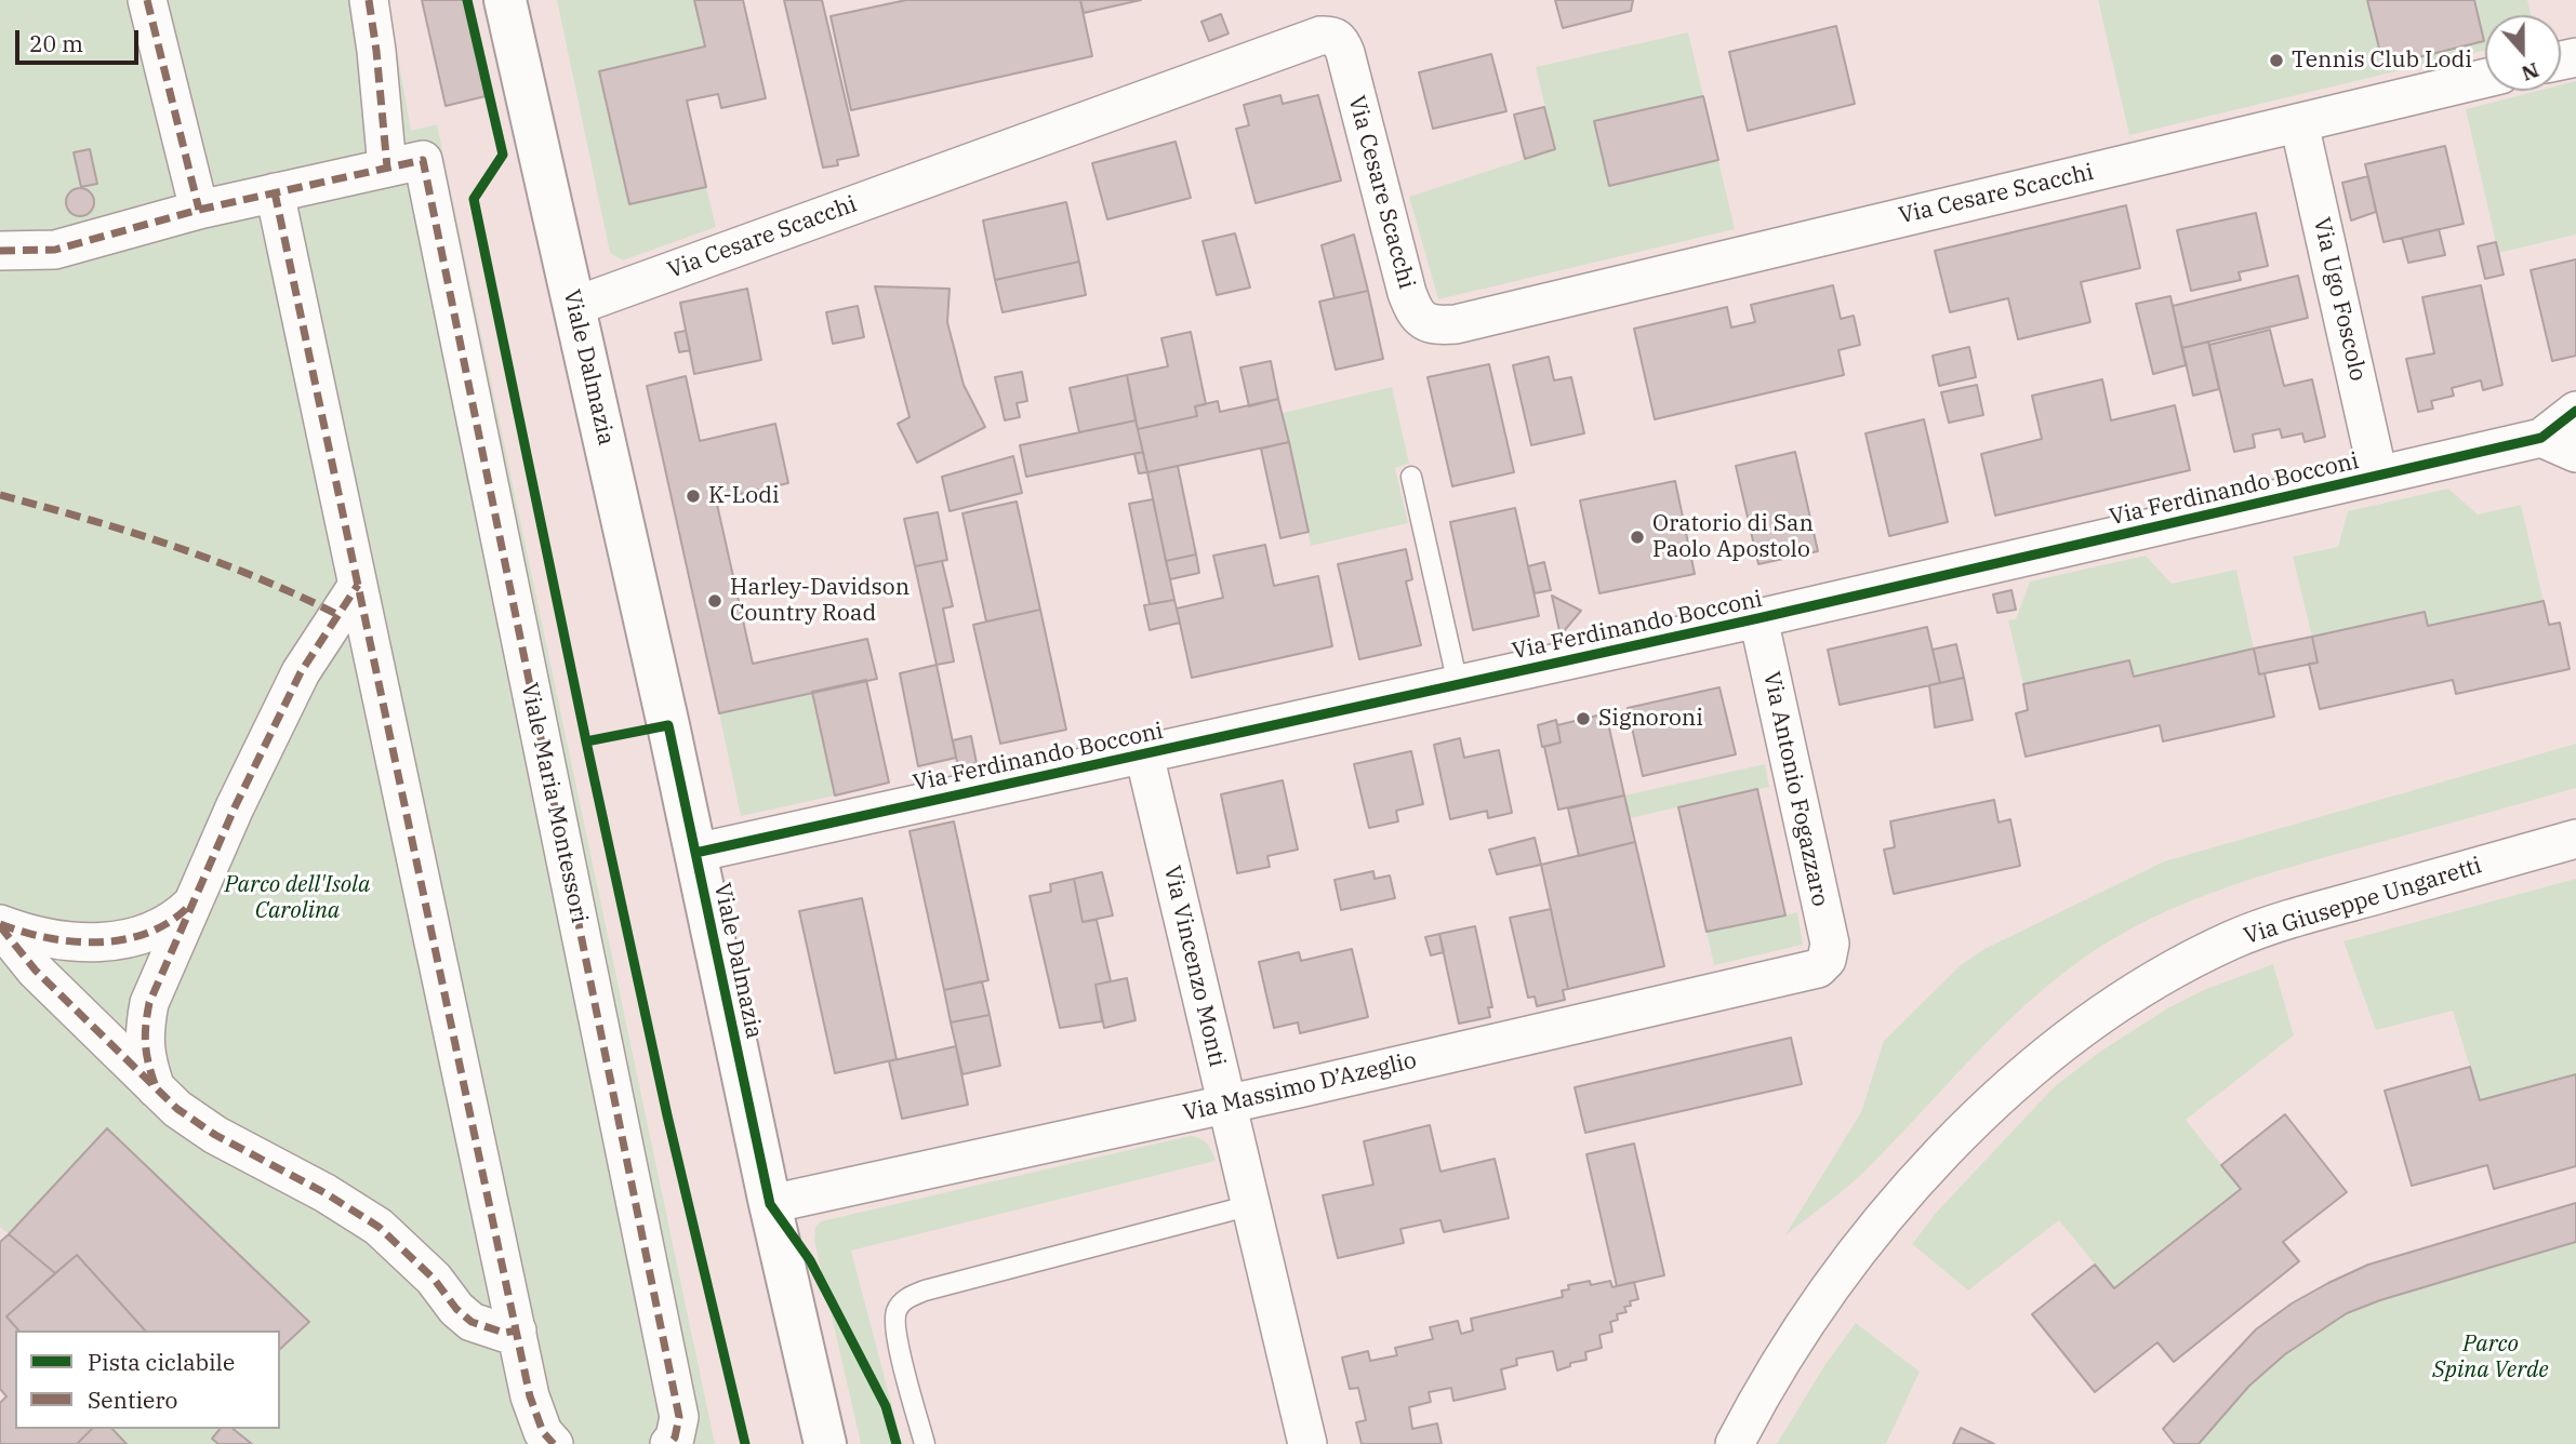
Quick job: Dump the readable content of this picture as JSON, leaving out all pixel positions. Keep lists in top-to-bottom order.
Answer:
{
  "streets": {
    "street": [
      "Via Cesare Scacchi",
      "Via Ugo Foscolo",
      "Viale Dalmazia",
      "Via Ferdinando Bocconi",
      "Via Antonio Fogazzaro",
      "Viale Maria Montessori",
      "Via Giuseppe Ungaretti",
      "Via Vincenzo Monti",
      "Via Massimo D’Azeglio"
    ]
  },
  "crossings": [
    ["Via Cesare Scacchi", "Via Ugo Foscolo"],
    ["Via Cesare Scacchi", "Viale Dalmazia"],
    ["Via Ugo Foscolo", "Via Ferdinando Bocconi"],
    ["Viale Dalmazia", "Via Ferdinando Bocconi"],
    ["Viale Dalmazia", "Via Massimo D’Azeglio"],
    ["Via Ferdinando Bocconi", "Via Antonio Fogazzaro"],
    ["Via Ferdinando Bocconi", "Via Vincenzo Monti"],
    ["Via Antonio Fogazzaro", "Via Massimo D’Azeglio"],
    ["Via Vincenzo Monti", "Via Massimo D’Azeglio"]
  ],
  "parks": ["Parco dell'Isola Carolina", "Parco Spina Verde"],
  "places": [
    "Tennis Club Lodi",
    "K-Lodi",
    "Oratorio di San Paolo Apostolo",
    "Harley-Davidson Country Road",
    "Signoroni"
  ],
  "legend": ["Pista ciclabile", "Sentiero"],
  "scale_bar": "20 m",
  "north": "bottom"
}
